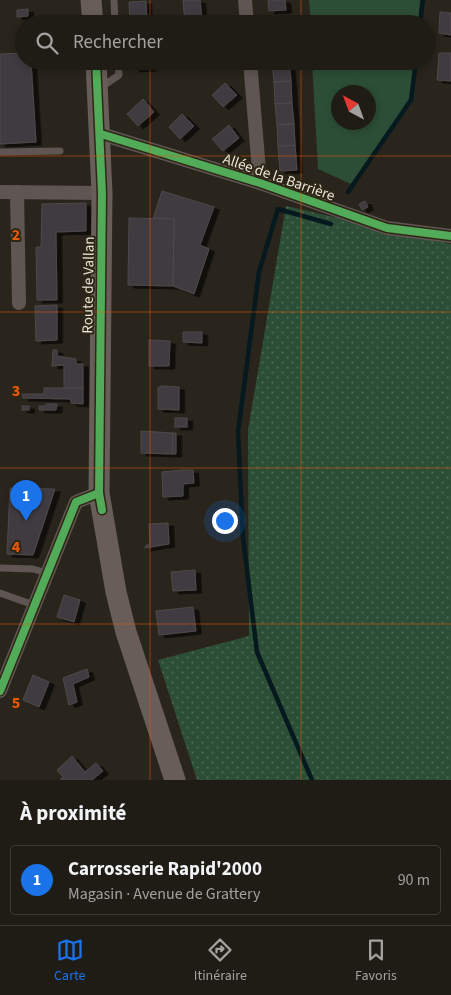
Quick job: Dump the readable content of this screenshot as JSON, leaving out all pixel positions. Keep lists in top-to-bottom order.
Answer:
{
  "streets": {
    "main road": ["Route de Vallan"],
    "street": ["Allée de la Barrière"]
  },
  "crossings": [
    ["Allée de la Barrière", "Route de Vallan"]
  ],
  "north": "top left",
  "page": {
    "search": "Rechercher",
    "pins": "1",
    "heading": "À proximité",
    "list": [
      {
        "mark": "1",
        "name": "Carrosserie Rapid'2000",
        "note": "Magasin · Avenue de Grattery",
        "value": "90 m"
      }
    ],
    "nav": ["Carte", "Itinéraire", "Favoris"]
  },
  "grid": {
    "rows": [
      "2",
      "3",
      "4",
      "5"
    ]
  }
}
